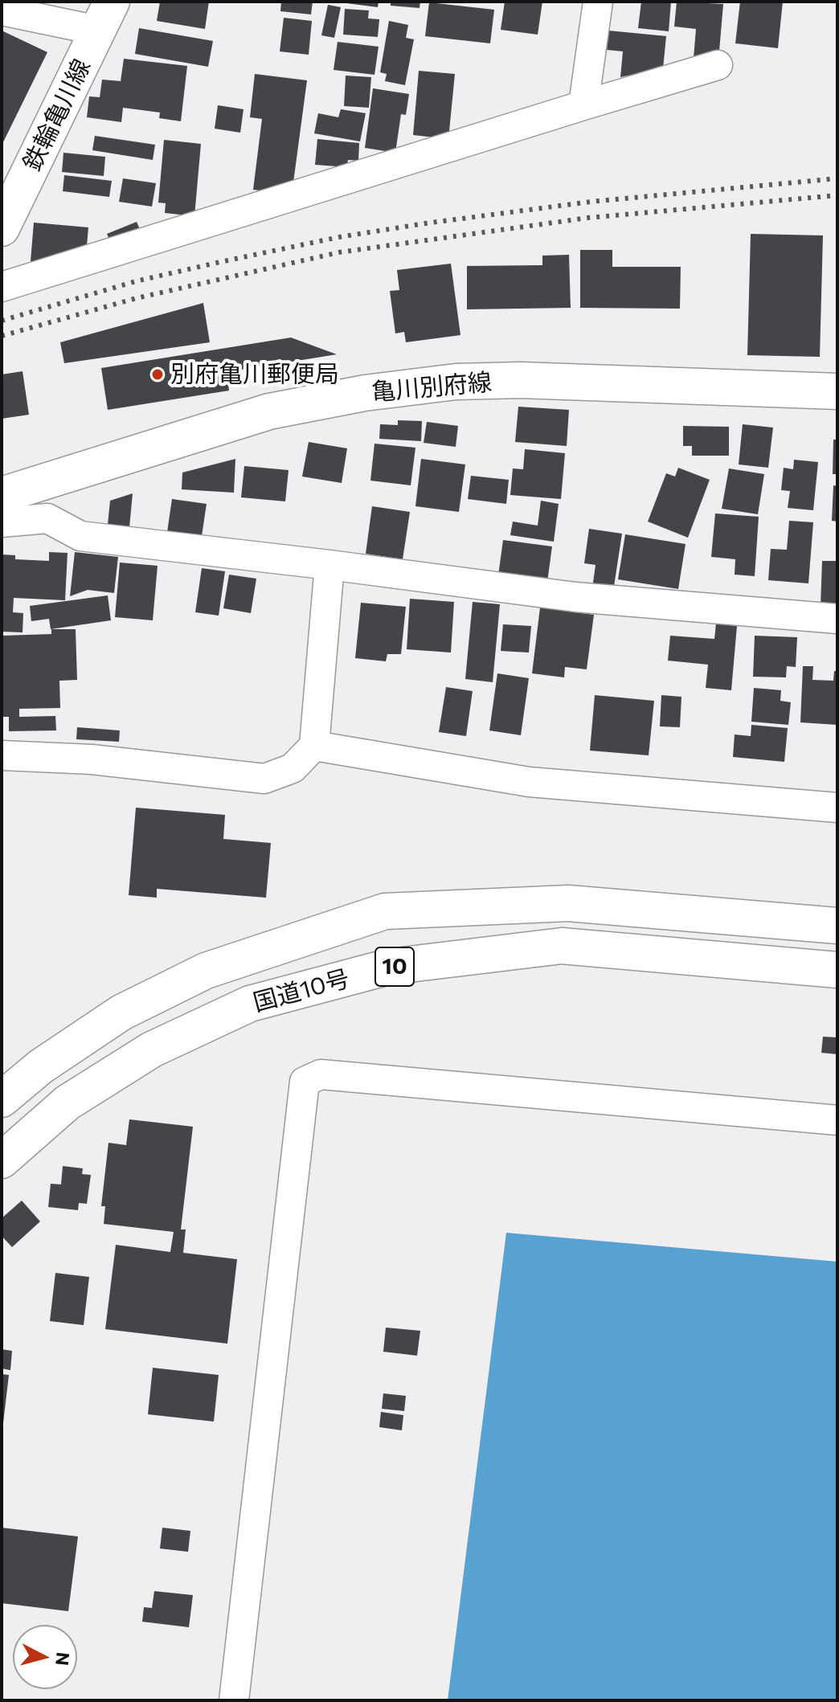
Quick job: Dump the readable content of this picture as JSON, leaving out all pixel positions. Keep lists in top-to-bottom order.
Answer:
{
  "streets": {
    "main road": [
      "鉄輪亀川線",
      "亀川別府線",
      "10",
      "国道10号"
    ]
  },
  "places": ["別府亀川郵便局"],
  "north": "right"
}
